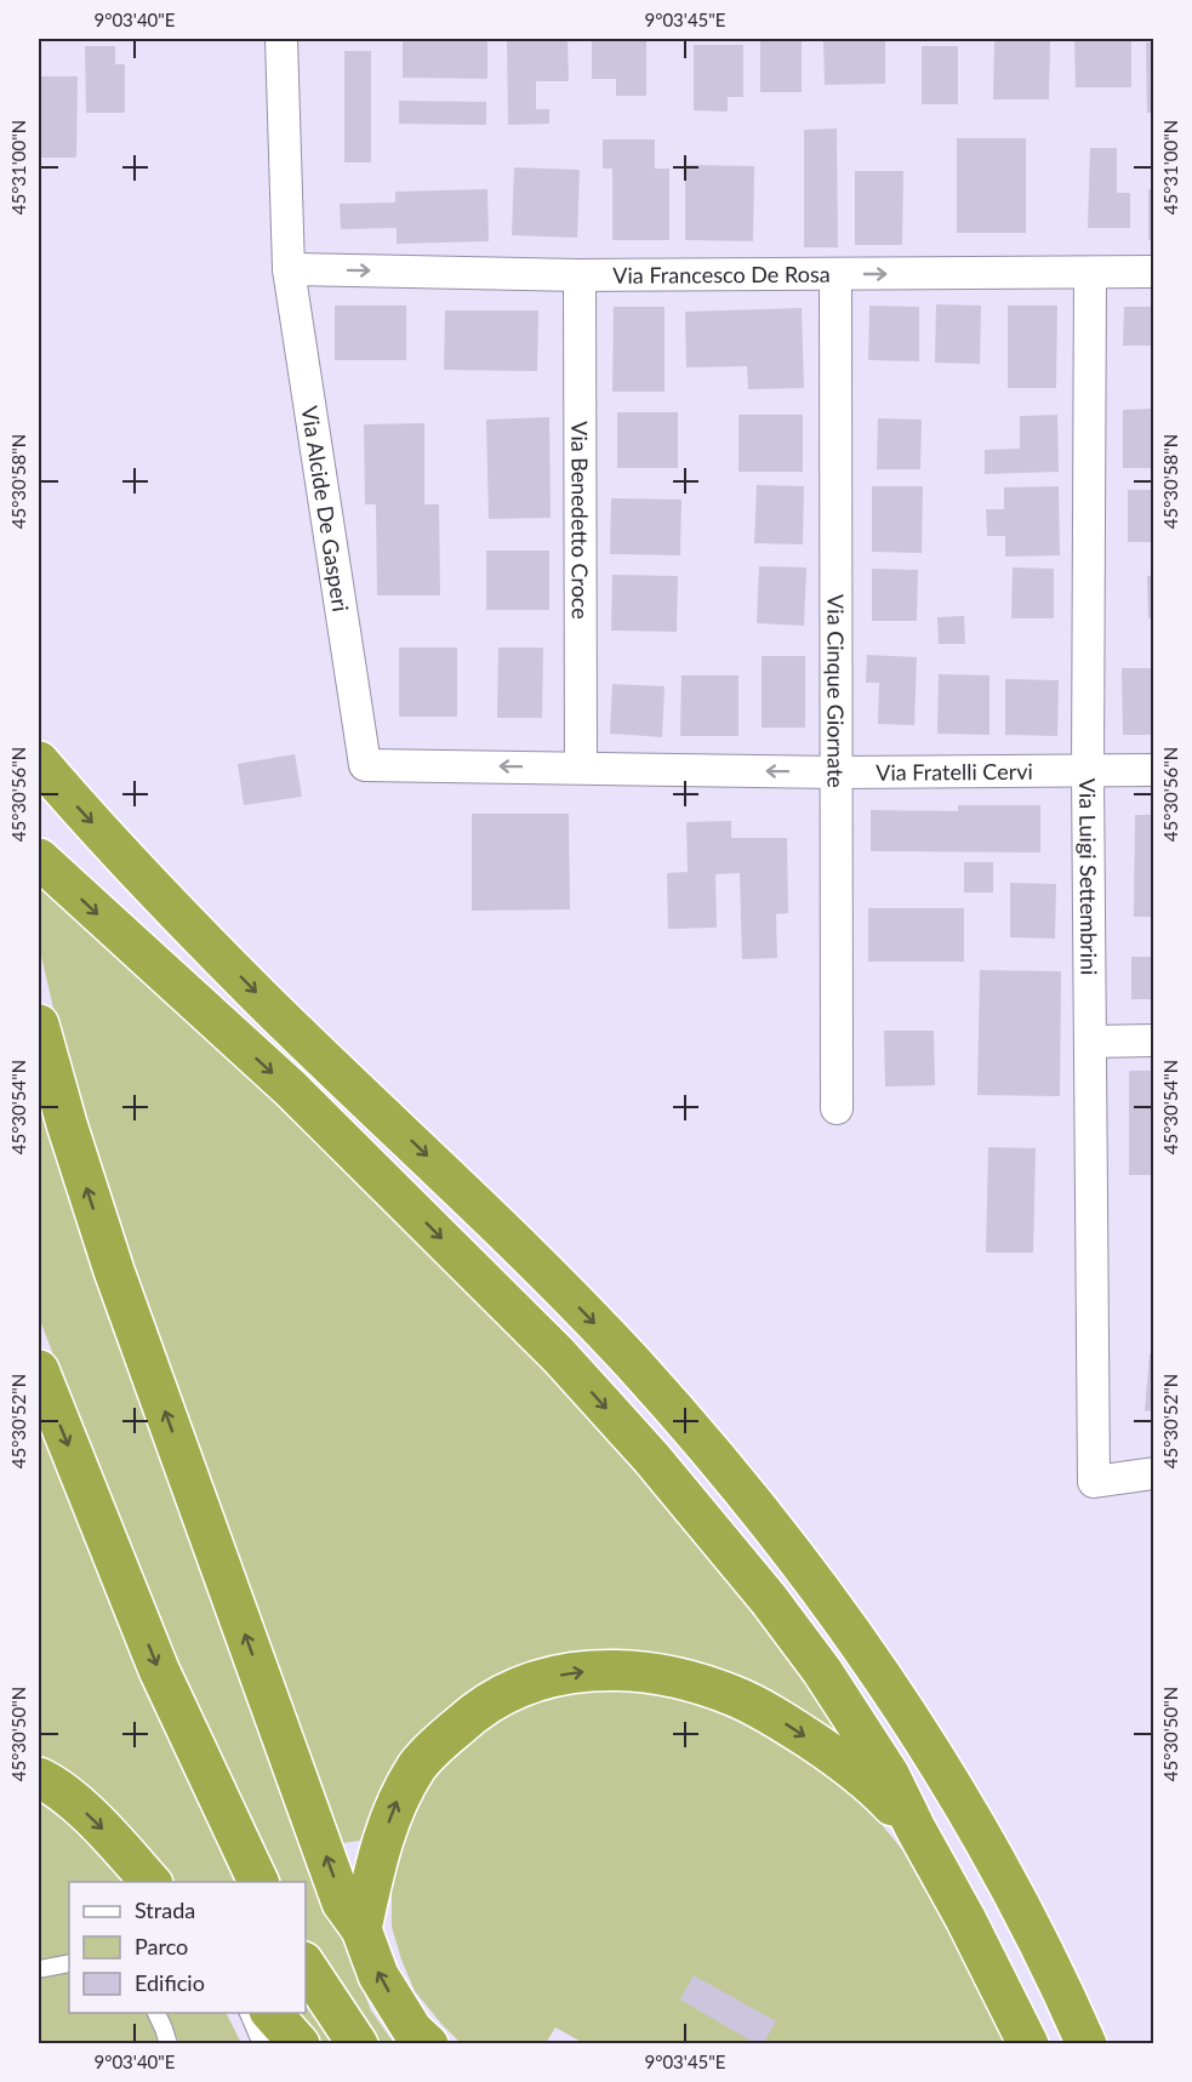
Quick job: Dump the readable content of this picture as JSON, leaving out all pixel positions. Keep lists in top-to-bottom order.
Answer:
{
  "streets": {
    "street": [
      "Via Francesco De Rosa",
      "Via Alcide De Gasperi",
      "Via Benedetto Croce",
      "Via Cinque Giornate",
      "Via Fratelli Cervi",
      "Via Luigi Settembrini"
    ]
  },
  "crossings": [
    ["Via Francesco De Rosa", "Via Alcide De Gasperi"],
    ["Via Francesco De Rosa", "Via Benedetto Croce"],
    ["Via Francesco De Rosa", "Via Cinque Giornate"],
    ["Via Francesco De Rosa", "Via Luigi Settembrini"],
    ["Via Alcide De Gasperi", "Via Benedetto Croce"],
    ["Via Alcide De Gasperi", "Via Fratelli Cervi"],
    ["Via Benedetto Croce", "Via Fratelli Cervi"],
    ["Via Cinque Giornate", "Via Fratelli Cervi"],
    ["Via Fratelli Cervi", "Via Luigi Settembrini"]
  ],
  "one_way": ["Via Francesco De Rosa", "Via Alcide De Gasperi", "Via Fratelli Cervi"],
  "legend": ["Strada", "Parco", "Edificio"],
  "coordinates": [
    "9°03'40\"E",
    "9°03'45\"E",
    "45°31'00\"N",
    "45°30'58\"N",
    "45°30'56\"N",
    "45°30'54\"N",
    "45°30'52\"N",
    "45°30'50\"N"
  ]
}
